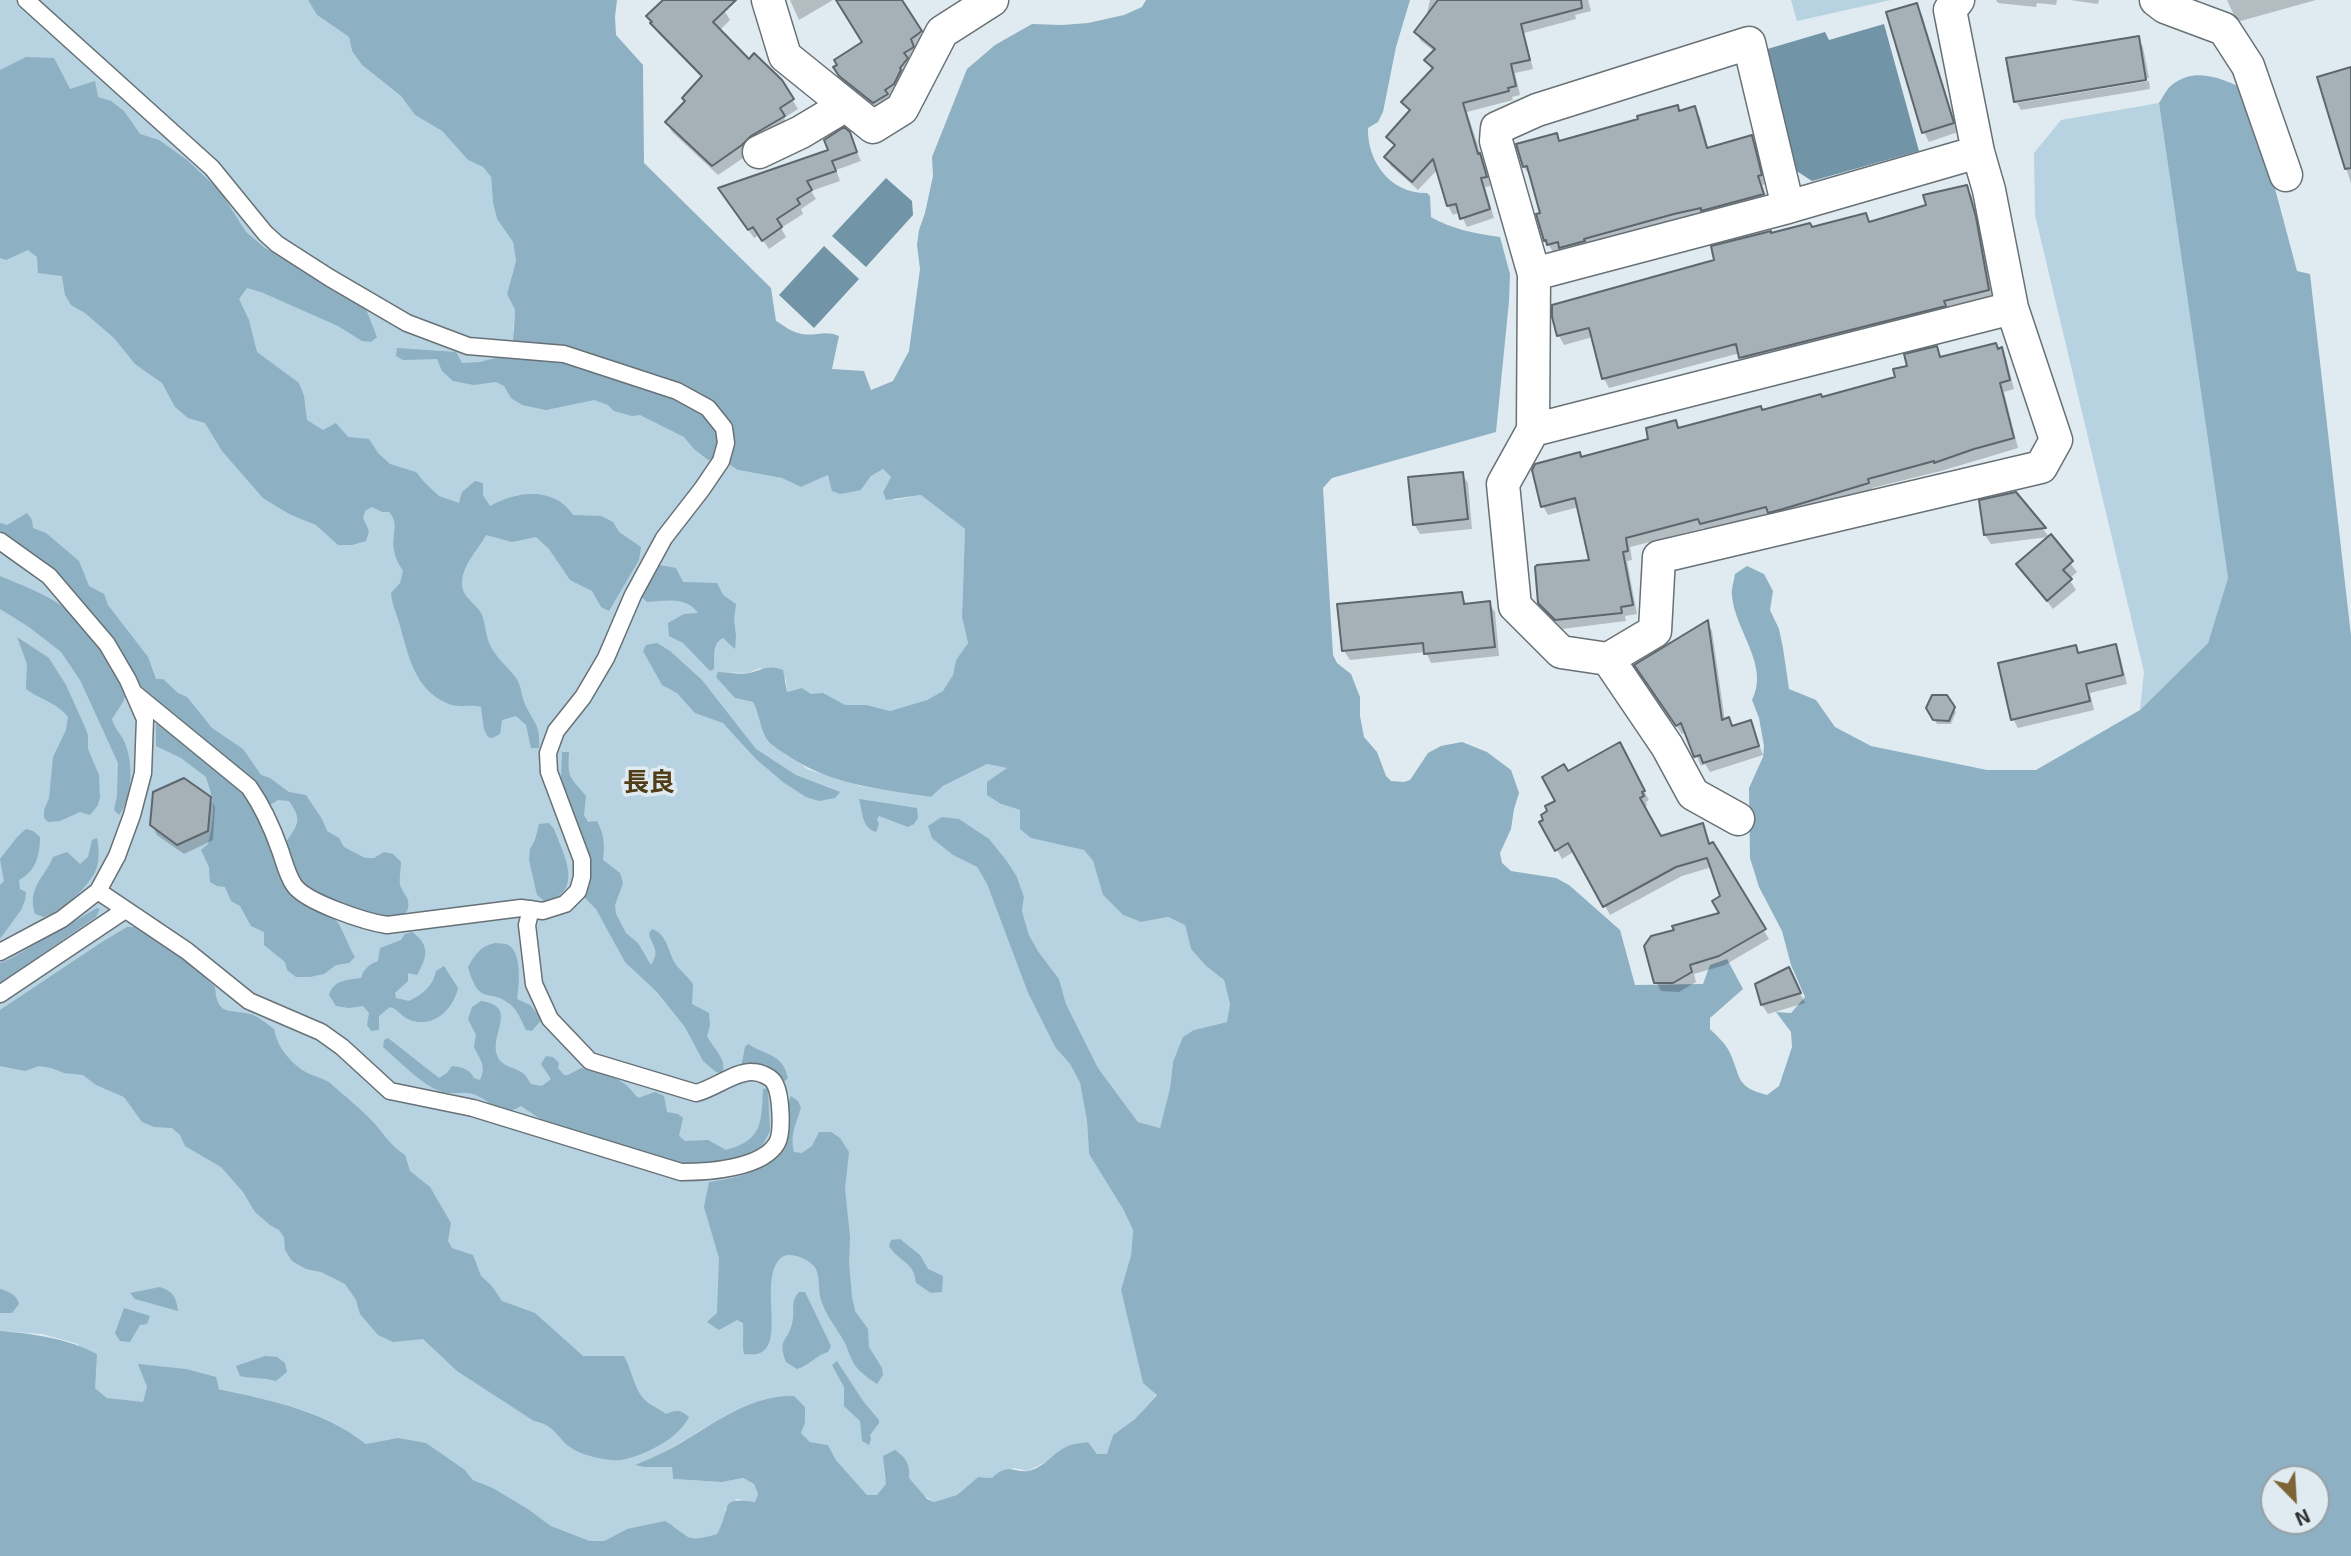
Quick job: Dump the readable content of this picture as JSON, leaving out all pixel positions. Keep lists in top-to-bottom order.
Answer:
{
  "districts": ["長良"],
  "north": "bottom right"
}
